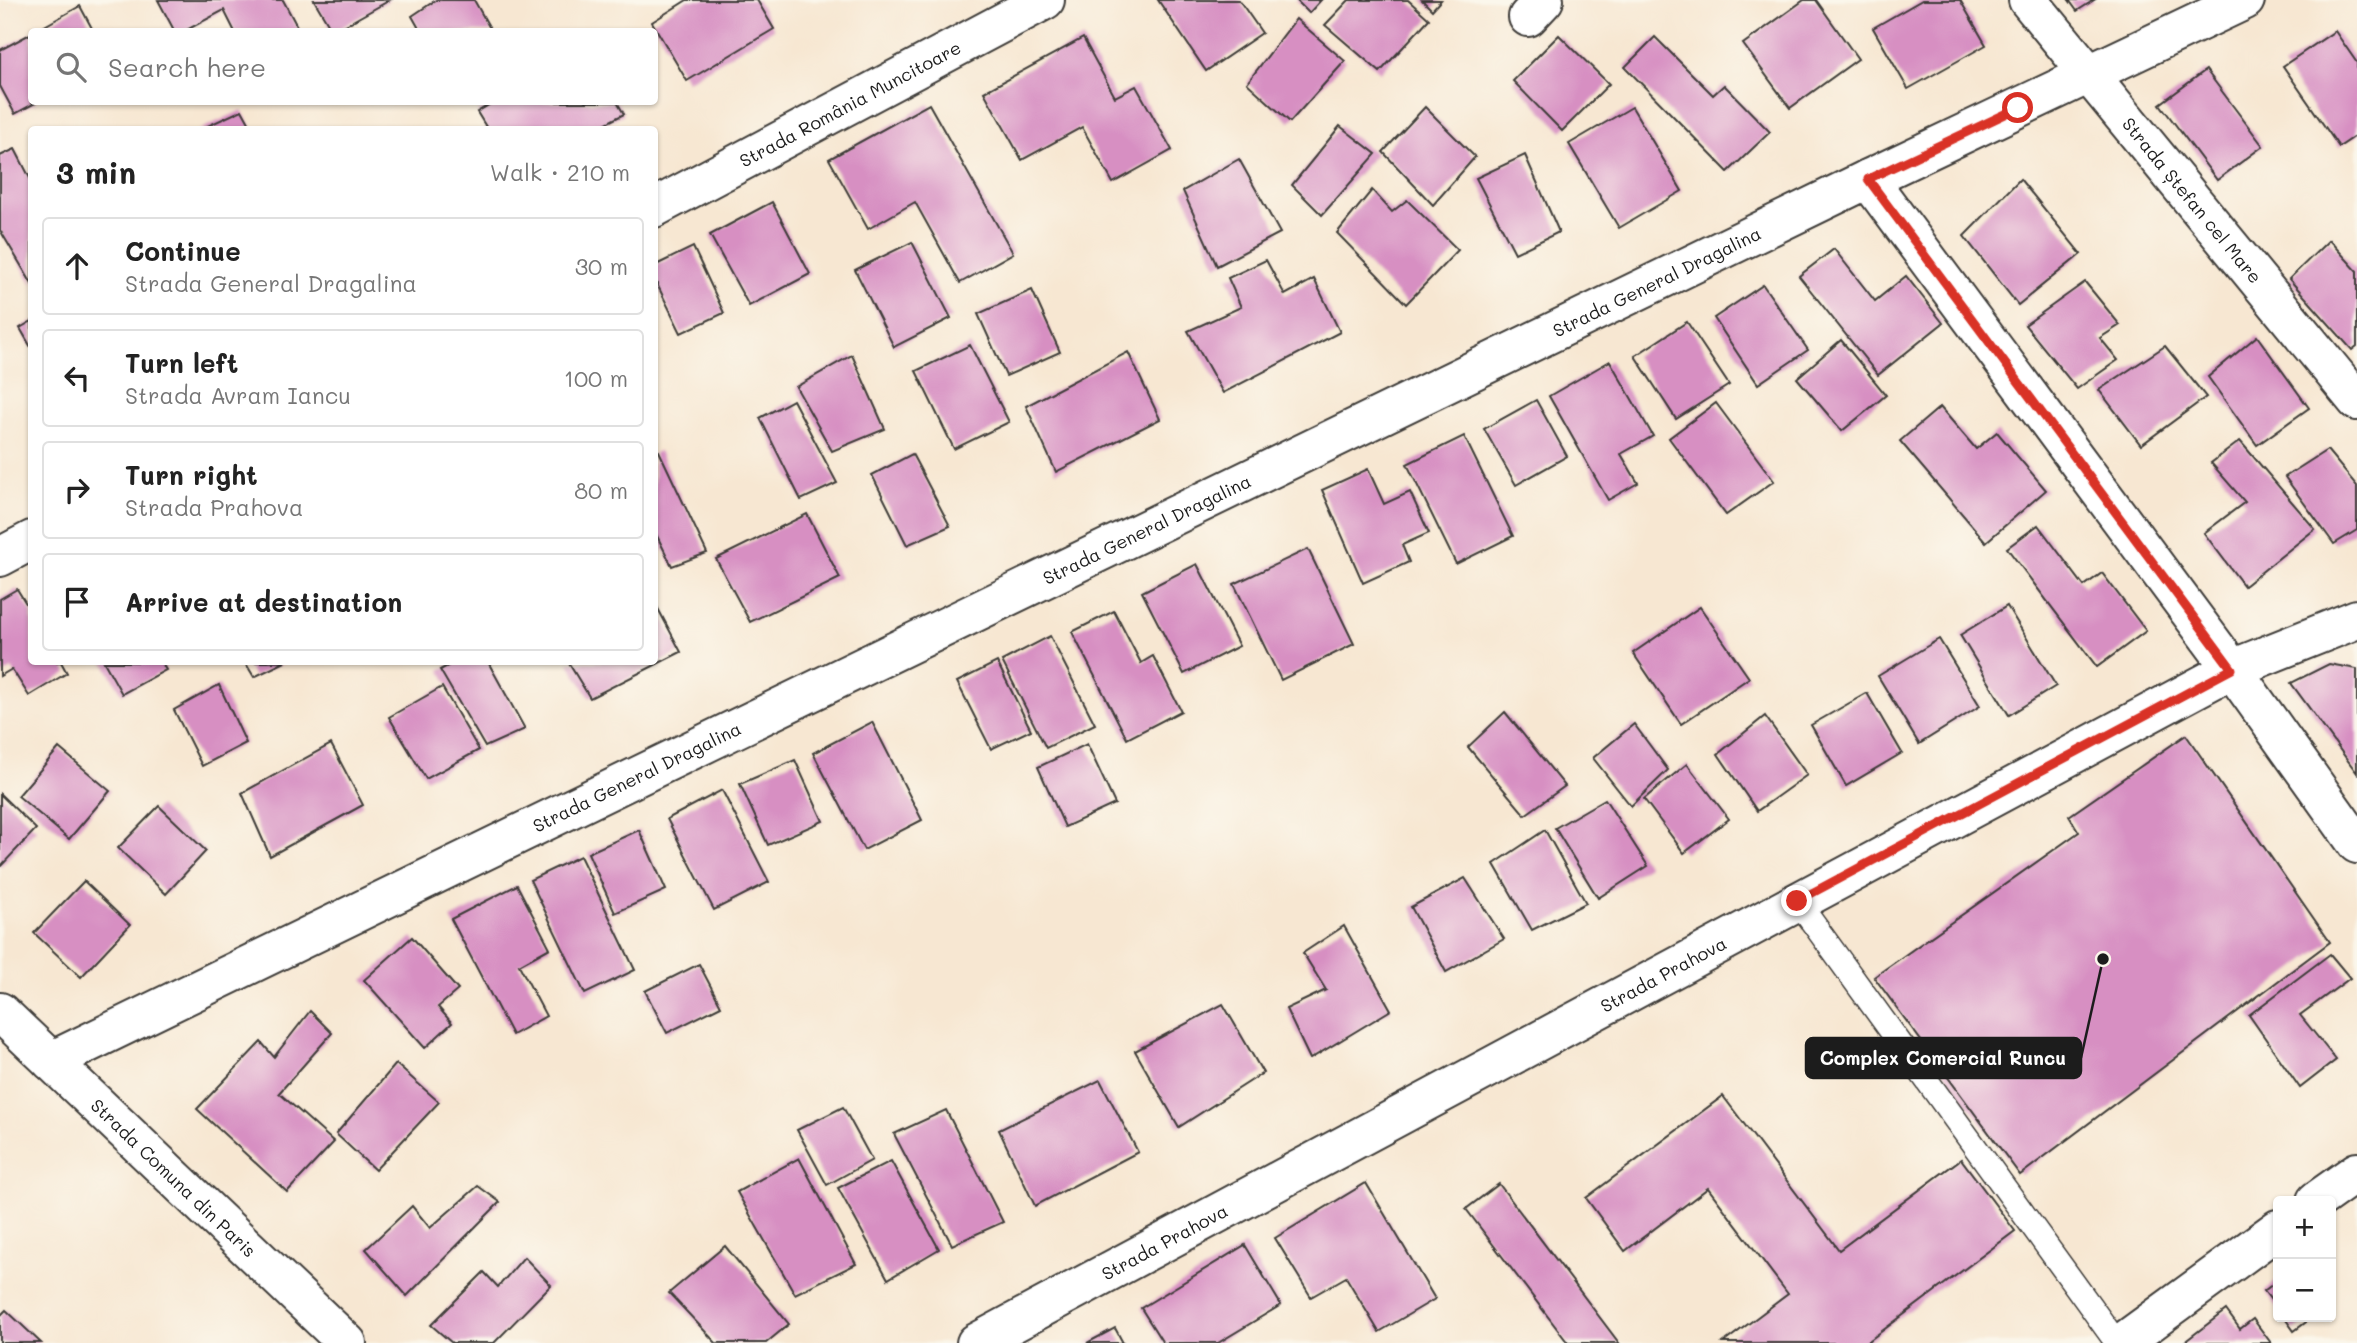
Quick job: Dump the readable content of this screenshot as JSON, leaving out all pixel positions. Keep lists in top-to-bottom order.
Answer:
{
  "streets": {
    "street": [
      "Strada România Muncitoare",
      "Strada Ștefan cel Mare",
      "Strada General Dragalina",
      "Strada Prahova",
      "Strada Comuna din Paris"
    ]
  },
  "crossings": [
    ["Strada Ștefan cel Mare", "Strada General Dragalina"],
    ["Strada General Dragalina", "Strada Comuna din Paris"]
  ],
  "places": ["Complex Comercial Runcu"],
  "page": {
    "search": "Search here",
    "heading": ["3 min", "Walk · 210 m"],
    "list": [
      ["Continue", "Strada General Dragalina", "30 m"],
      ["Turn left", "Strada Avram Iancu", "100 m"],
      ["Turn right", "Strada Prahova", "80 m"],
      "Arrive at destination"
    ],
    "map_buttons": ["+", "−"]
  }
}
